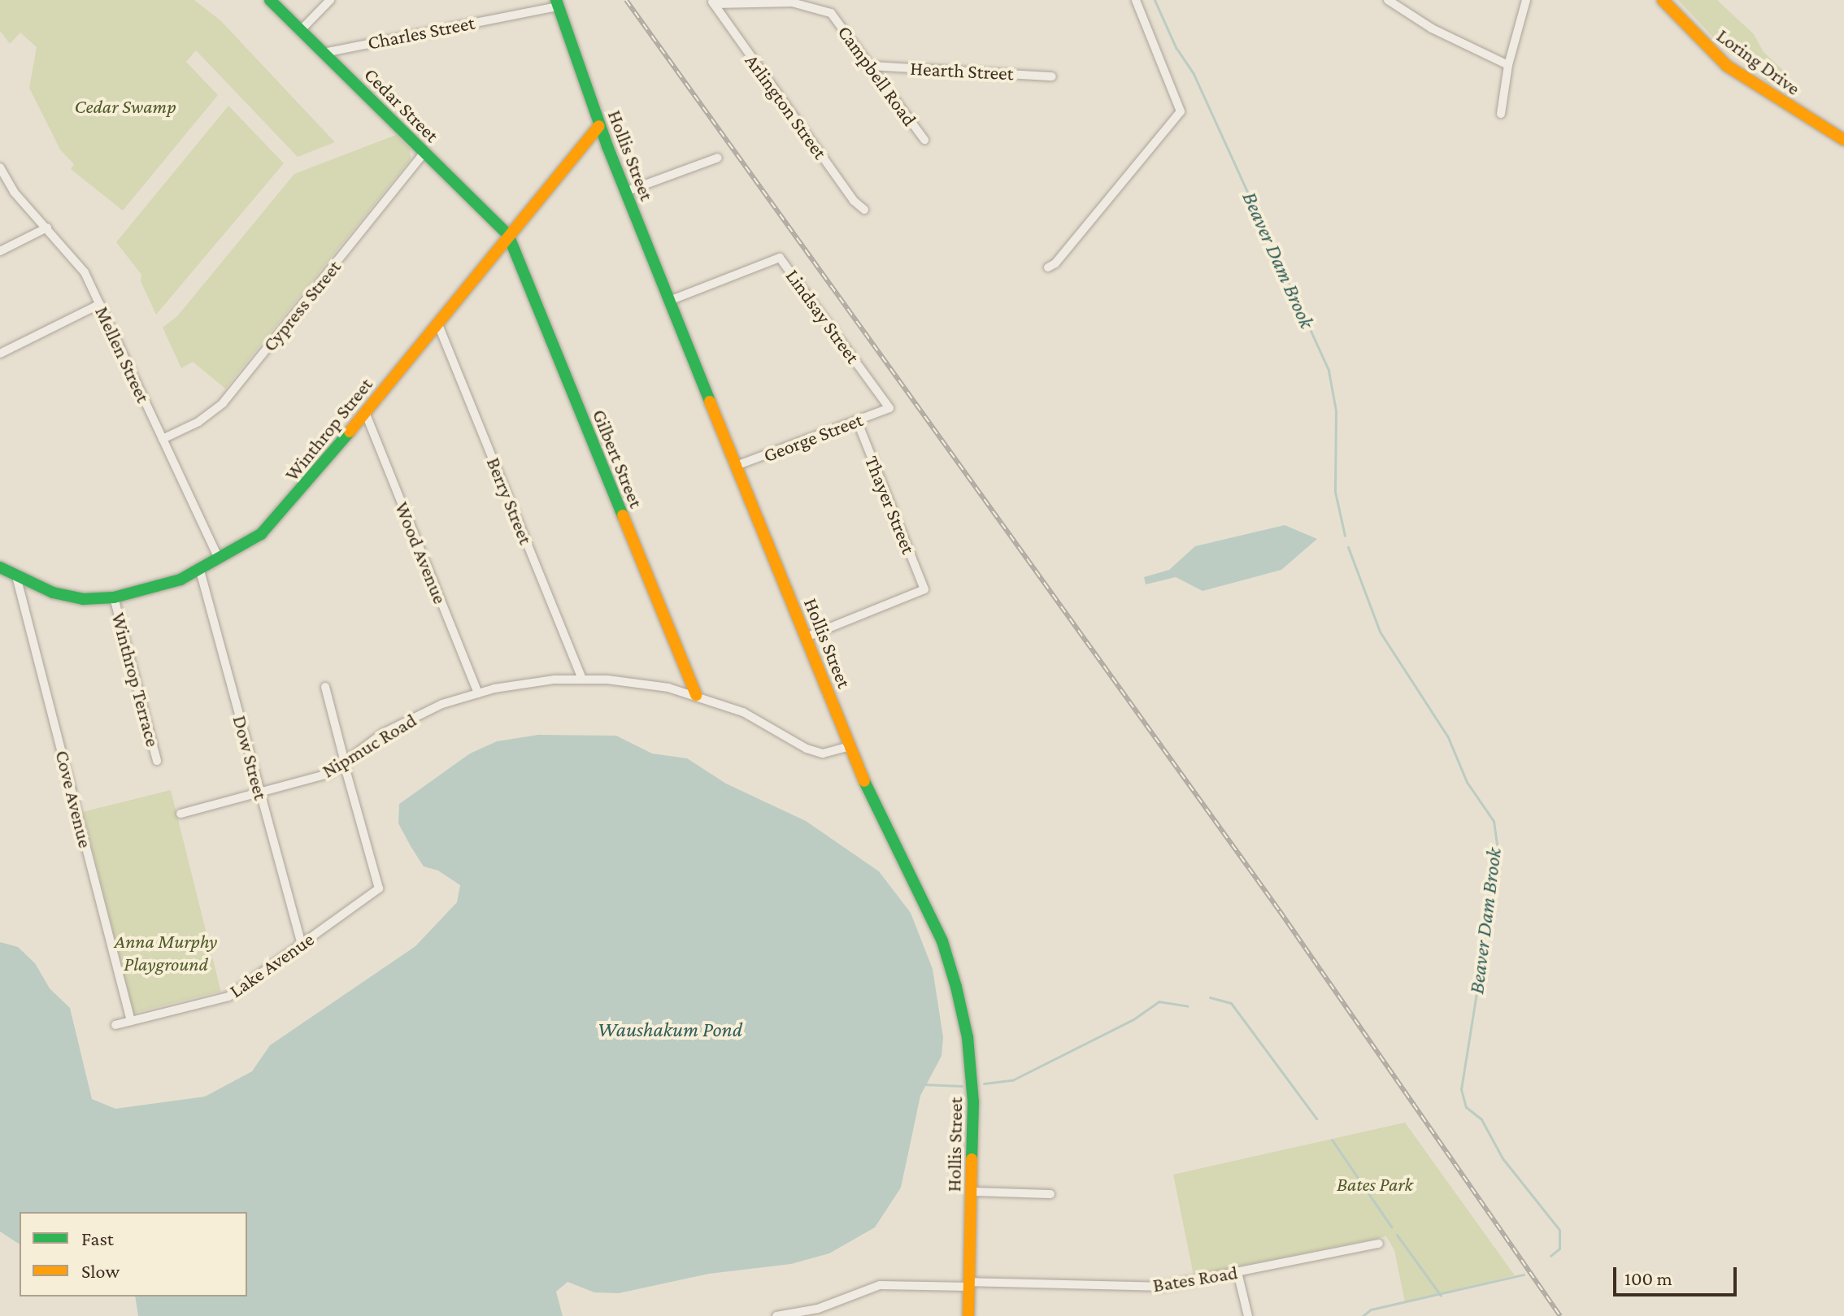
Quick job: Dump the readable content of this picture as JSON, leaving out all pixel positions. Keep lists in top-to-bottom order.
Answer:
{
  "streets": {
    "street": [
      "Charles Street",
      "Loring Drive",
      "Hearth Street",
      "Campbell Road",
      "Cedar Street",
      "Arlington Street",
      "Hollis Street",
      "Cypress Street",
      "Lindsay Street",
      "Mellen Street",
      "Winthrop Street",
      "George Street",
      "Gilbert Street",
      "Berry Street",
      "Thayer Street",
      "Wood Avenue",
      "Winthrop Terrace",
      "Nipmuc Road",
      "Dow Street",
      "Cove Avenue",
      "Lake Avenue",
      "Bates Road"
    ]
  },
  "crossings": [
    ["Charles Street", "Cedar Street"],
    ["Charles Street", "Hollis Street"],
    ["Hearth Street", "Campbell Road"],
    ["Campbell Road", "Arlington Street"],
    ["Cedar Street", "Cypress Street"],
    ["Cedar Street", "Winthrop Street"],
    ["Cedar Street", "Gilbert Street"],
    ["Hollis Street", "Lindsay Street"],
    ["Hollis Street", "Winthrop Street"],
    ["Hollis Street", "George Street"],
    ["Hollis Street", "Thayer Street"],
    ["Hollis Street", "Nipmuc Road"],
    ["Hollis Street", "Bates Road"],
    ["Cypress Street", "Mellen Street"],
    ["Lindsay Street", "George Street"],
    ["Mellen Street", "Winthrop Street"],
    ["Winthrop Street", "Gilbert Street"],
    ["Winthrop Street", "Berry Street"],
    ["Winthrop Street", "Wood Avenue"],
    ["Winthrop Street", "Winthrop Terrace"],
    ["Winthrop Street", "Dow Street"],
    ["Winthrop Street", "Cove Avenue"],
    ["George Street", "Thayer Street"],
    ["Gilbert Street", "Nipmuc Road"],
    ["Berry Street", "Nipmuc Road"],
    ["Wood Avenue", "Nipmuc Road"],
    ["Nipmuc Road", "Dow Street"],
    ["Nipmuc Road", "Lake Avenue"],
    ["Dow Street", "Lake Avenue"],
    ["Cove Avenue", "Lake Avenue"]
  ],
  "water": ["Beaver Dam Brook", "Waushakum Pond"],
  "parks": ["Cedar Swamp", "Anna Murphy Playground", "Bates Park"],
  "legend": ["Fast", "Slow"],
  "scale_bar": "100 m"
}
